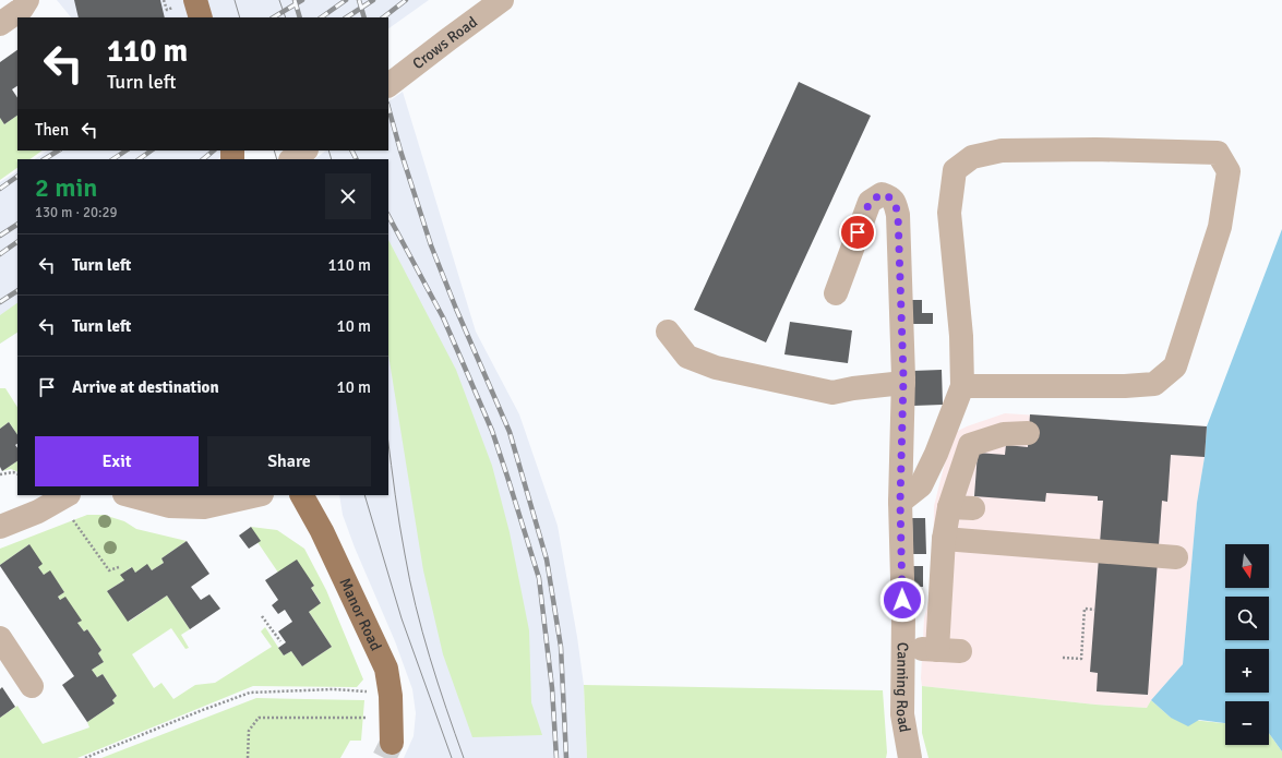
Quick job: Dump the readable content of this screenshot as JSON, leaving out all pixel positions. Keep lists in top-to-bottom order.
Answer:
{
  "streets": {
    "main road": ["Manor Road"],
    "street": ["Crows Road", "Canning Road"]
  },
  "north": "bottom",
  "page": {
    "turn": ["110 m", "Turn left"],
    "then": "Then",
    "heading": ["2 min", "130 m · 20:29"],
    "list": [
      {
        "name": "Turn left",
        "value": "110 m"
      },
      {
        "name": "Turn left",
        "value": "10 m"
      },
      {
        "name": "Arrive at destination",
        "value": "10 m"
      }
    ],
    "buttons": ["Exit", "Share"],
    "map_buttons": ["+", "−"]
  }
}
